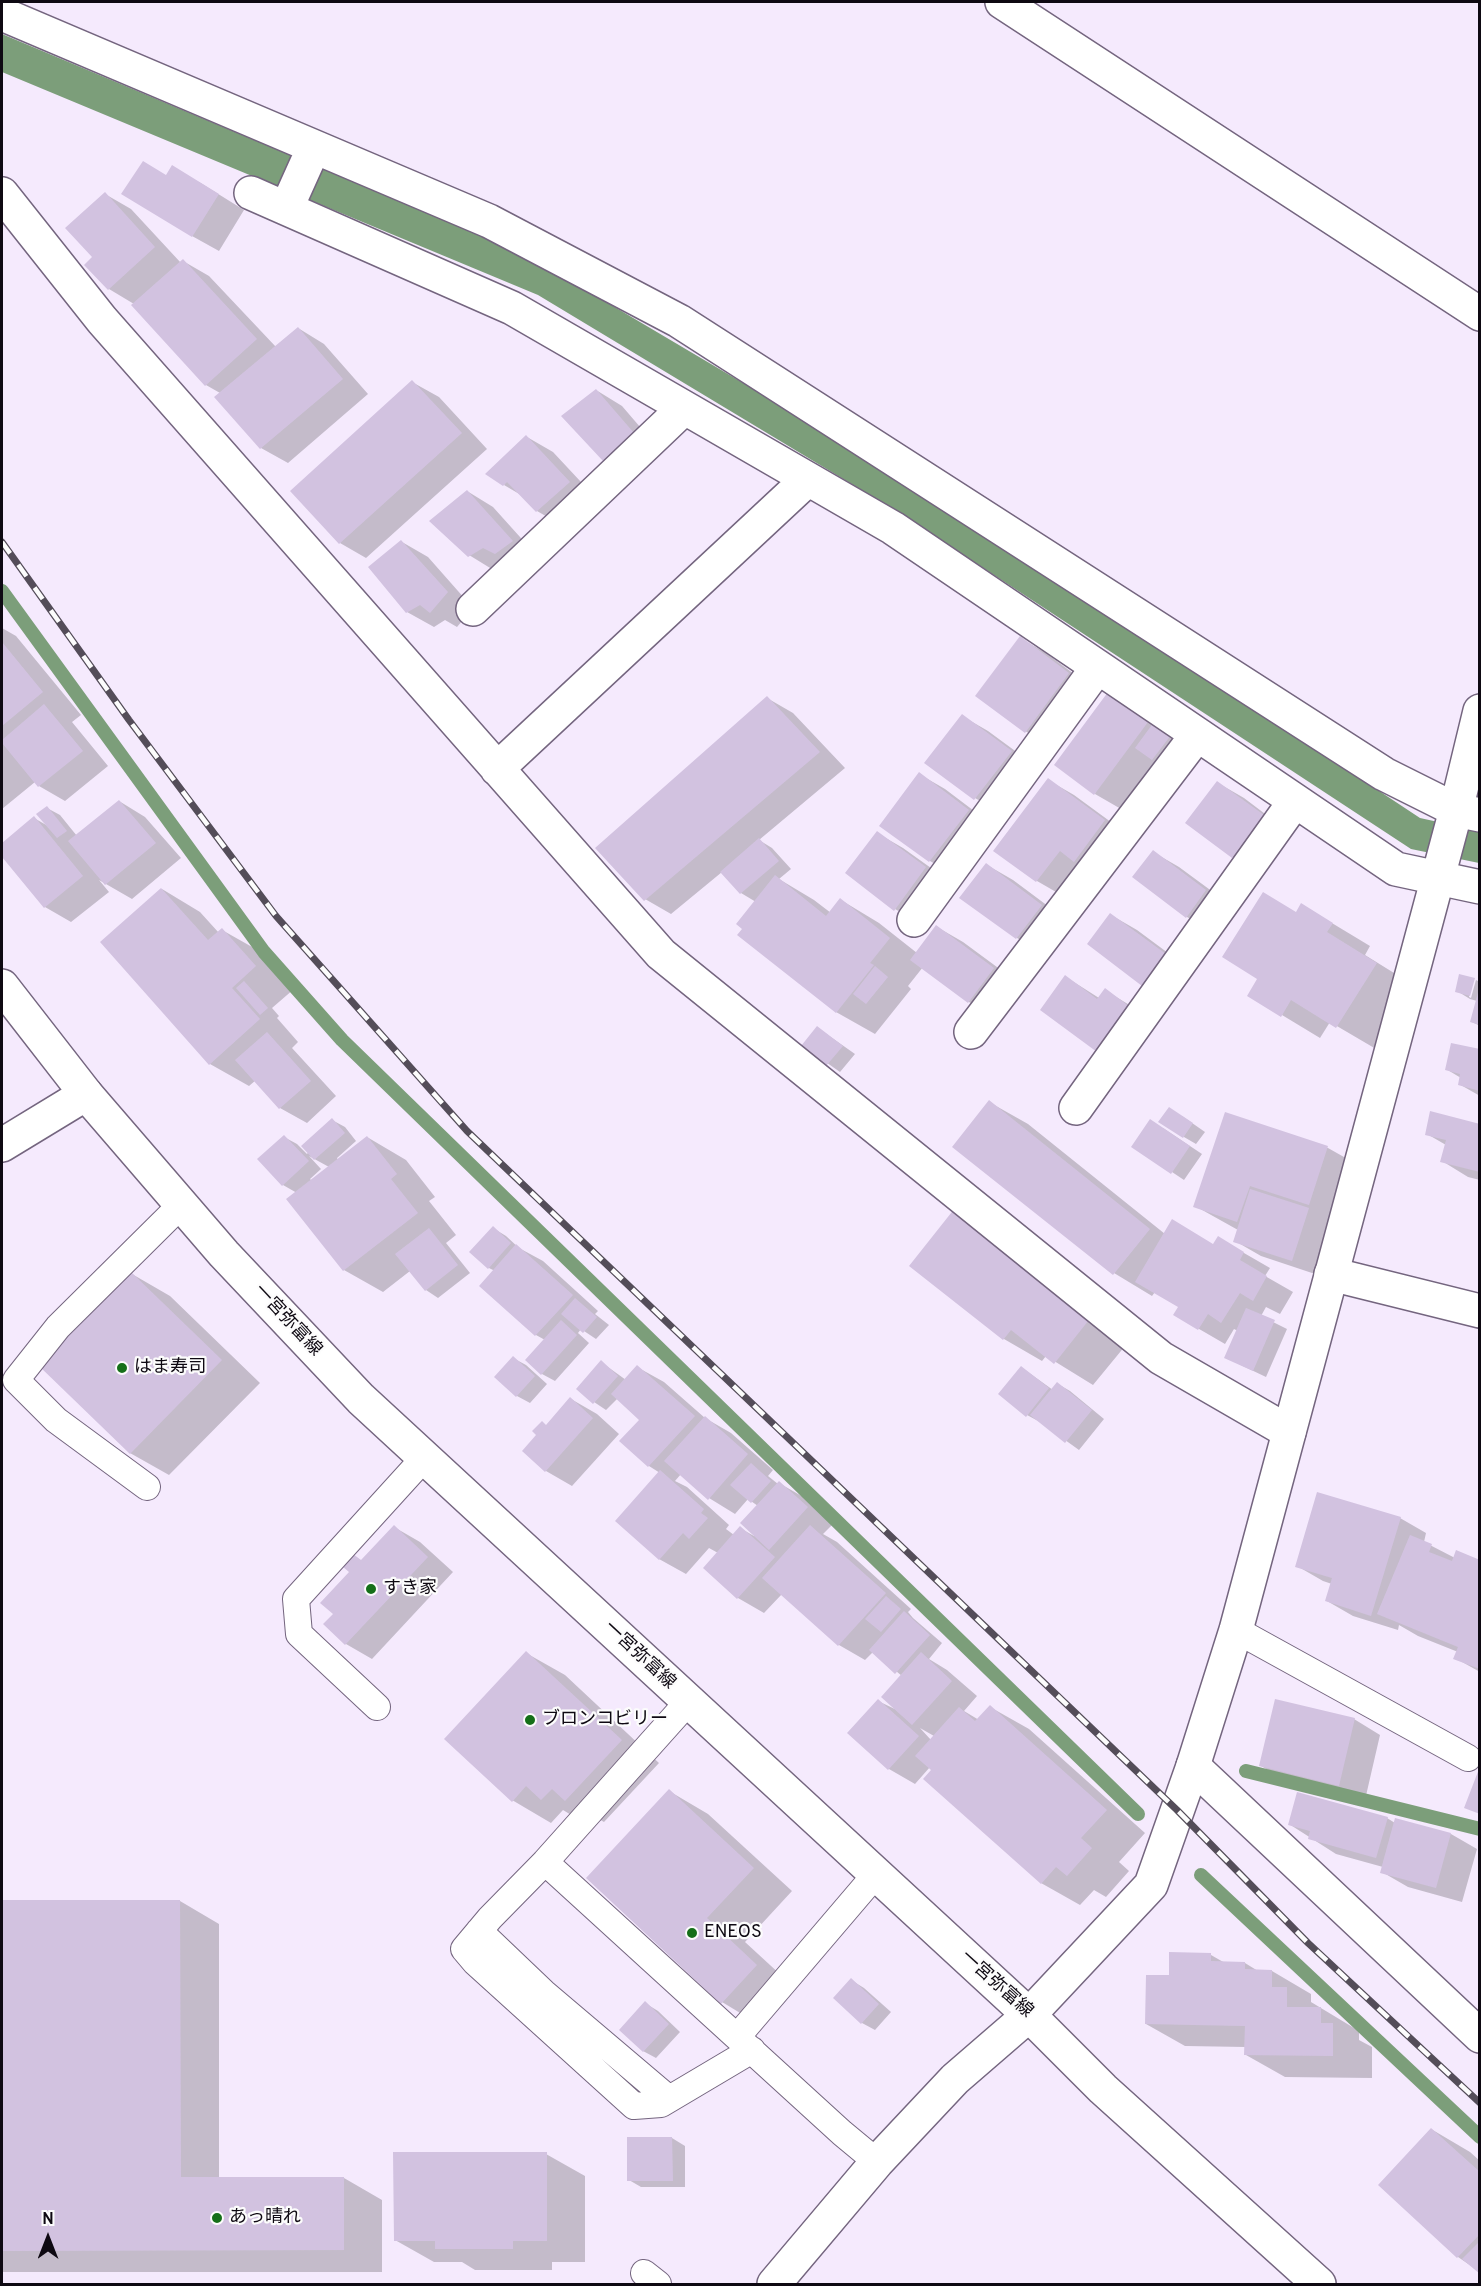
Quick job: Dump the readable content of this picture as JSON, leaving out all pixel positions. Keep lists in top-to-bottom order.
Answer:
{
  "streets": {
    "street": ["一宮弥富線"]
  },
  "places": [
    "はま寿司",
    "すき家",
    "ブロンコビリー",
    "ENEOS",
    "あっ晴れ"
  ],
  "north": "top"
}
